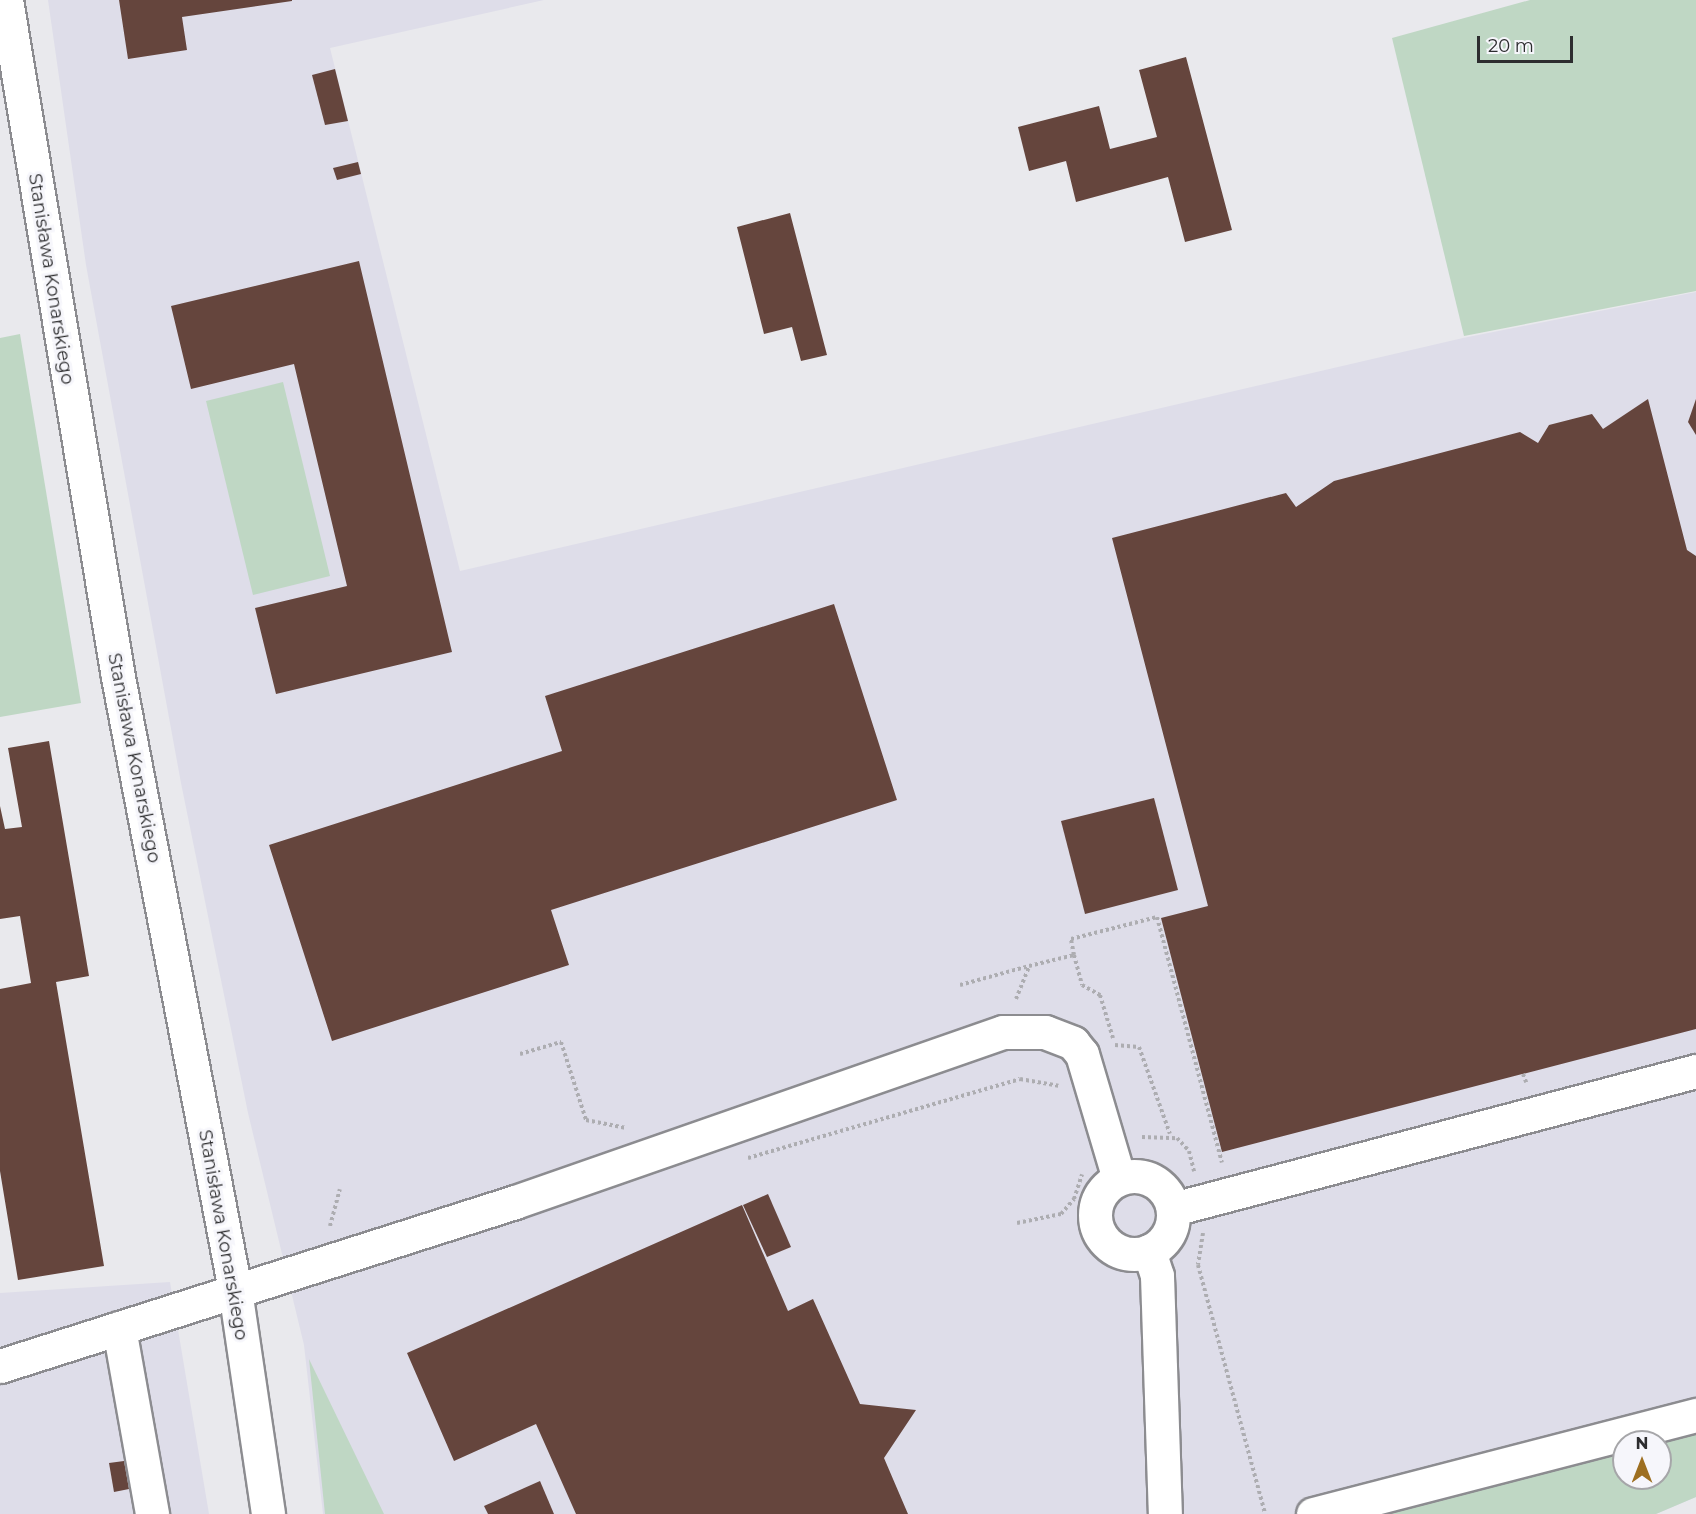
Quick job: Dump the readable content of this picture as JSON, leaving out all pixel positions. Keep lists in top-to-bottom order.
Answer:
{
  "streets": {
    "street": ["Stanisława Konarskiego"]
  },
  "scale_bar": "20 m",
  "north": "top"
}
